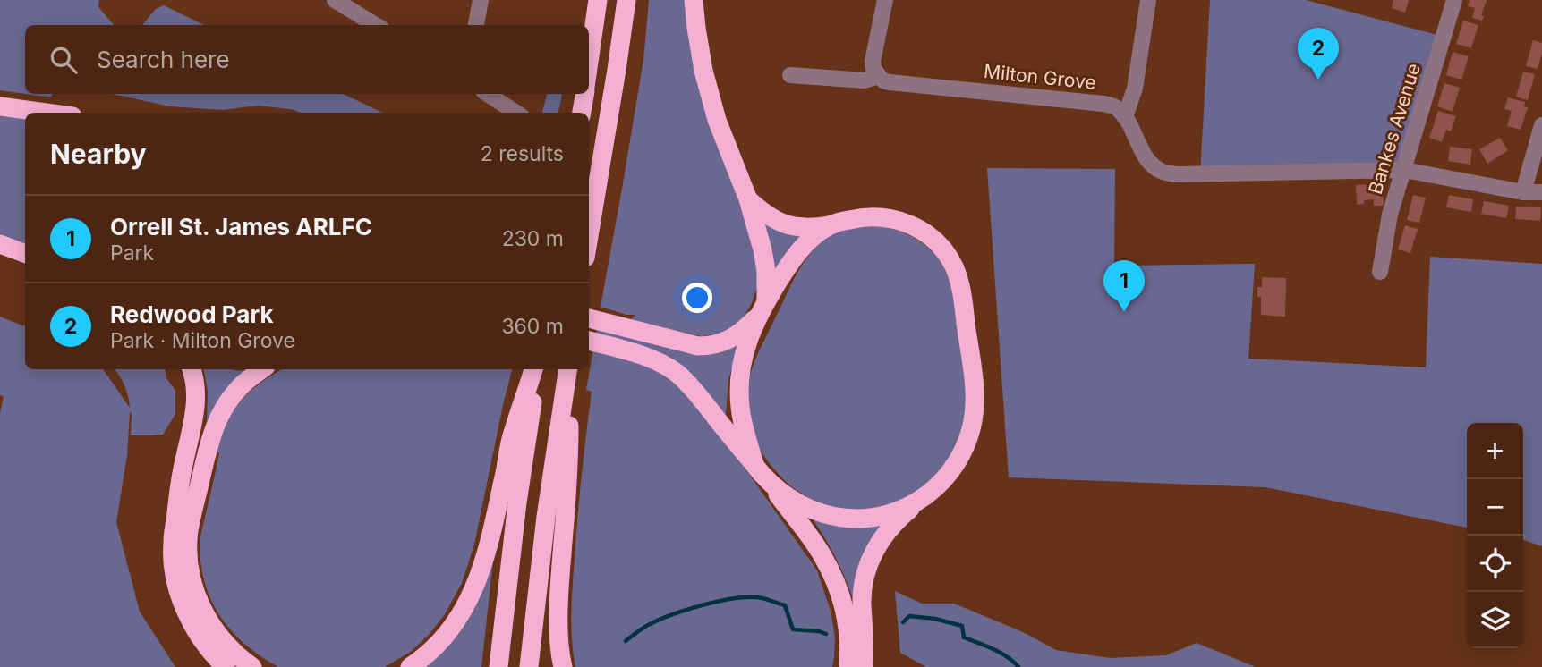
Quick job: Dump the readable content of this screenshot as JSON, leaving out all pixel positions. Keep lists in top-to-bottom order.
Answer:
{
  "streets": {
    "street": ["Milton Grove", "Bankes Avenue"]
  },
  "page": {
    "search": "Search here",
    "pins": ["2", "1"],
    "heading": ["Nearby", "2 results"],
    "list": [
      {
        "mark": "1",
        "name": "Orrell St. James ARLFC",
        "note": "Park",
        "value": "230 m"
      },
      {
        "mark": "2",
        "name": "Redwood Park",
        "note": "Park · Milton Grove",
        "value": "360 m"
      }
    ],
    "map_buttons": ["+", "−"]
  }
}
